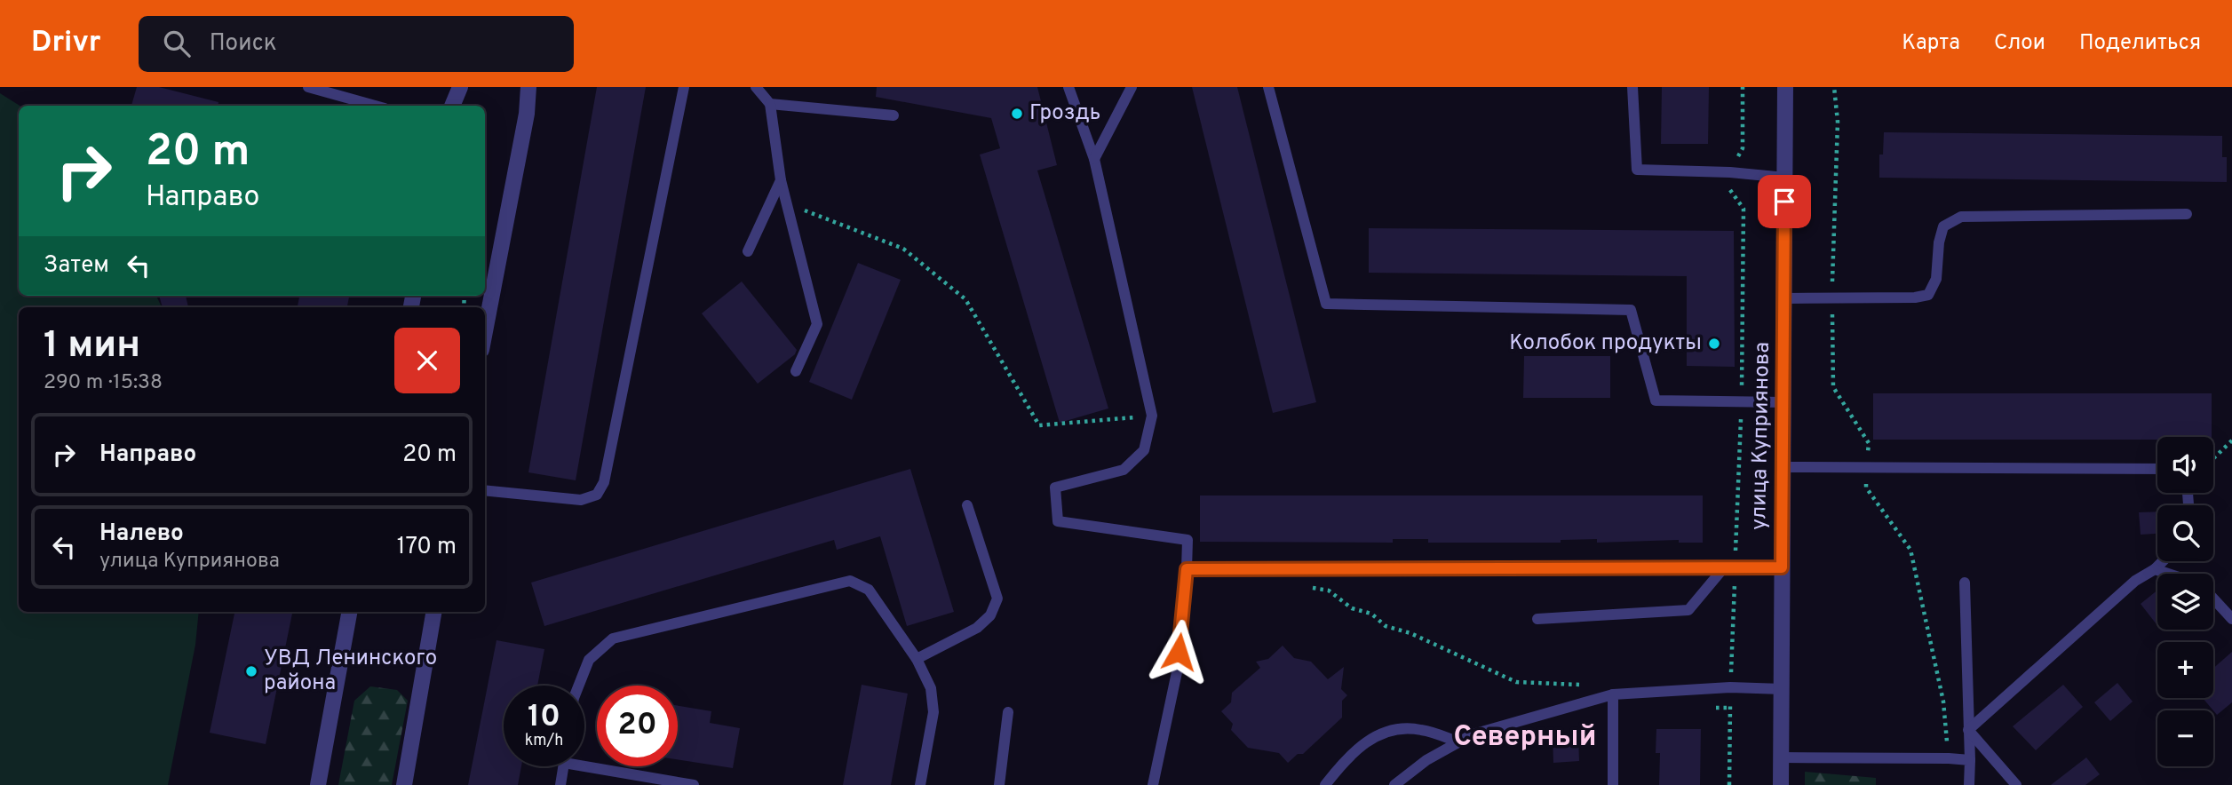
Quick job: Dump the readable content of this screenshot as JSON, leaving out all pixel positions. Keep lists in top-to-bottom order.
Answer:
{
  "streets": {
    "street": ["улица Куприянова"]
  },
  "districts": ["Северный"],
  "places": ["Гроздь", "Колобок продукты", "УВД Ленинского района"],
  "page": {
    "header": "Drivr",
    "search": "Поиск",
    "nav": ["Карта", "Слои", "Поделиться"],
    "turn": ["20 m", "Направо"],
    "then": "Затем",
    "heading": ["1 мин", "290 m · 15:38"],
    "list": [
      {
        "name": "Направо",
        "value": "20 m"
      },
      {
        "name": "Налево",
        "note": "улица Куприянова",
        "value": "170 m"
      }
    ],
    "map_buttons": ["+", "−"],
    "speed": "10 km/h",
    "limit": "20"
  }
}
